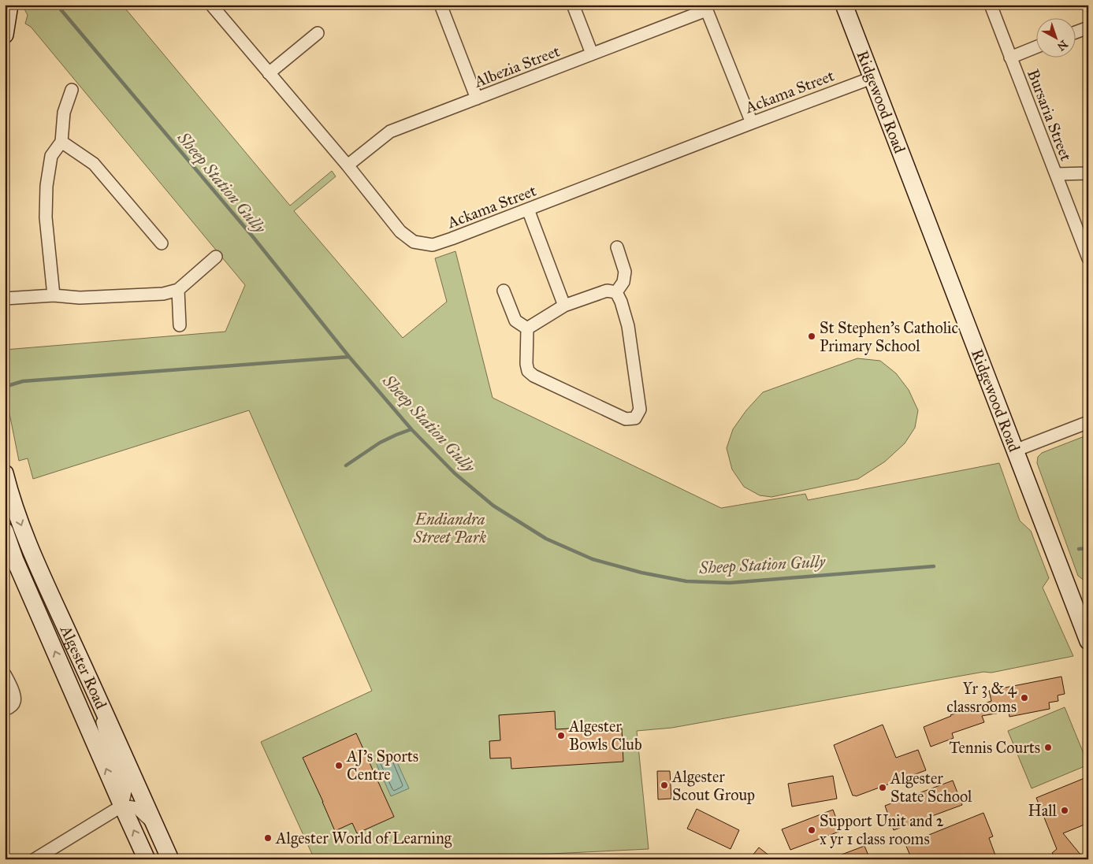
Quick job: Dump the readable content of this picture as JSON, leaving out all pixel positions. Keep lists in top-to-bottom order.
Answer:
{
  "streets": {
    "main road": ["Ridgewood Road", "Algester Road"],
    "street": ["Albezia Street", "Ackama Street", "Bursaria Street"]
  },
  "crossings": [
    ["Albezia Street", "Ackama Street"],
    ["Ackama Street", "Ridgewood Road"]
  ],
  "water": ["Sheep Station Gully"],
  "parks": ["Endiandra Street Park"],
  "places": [
    "St Stephen's Catholic Primary School",
    "Yr 3 & 4 classrooms",
    "Algester Bowls Club",
    "Tennis Courts",
    "AJ's Sports Centre",
    "Algester Scout Group",
    "Algester State School",
    "Hall",
    "Support Unit and 2 x yr 1 class rooms",
    "Algester World of Learning"
  ],
  "north": "bottom right"
}
